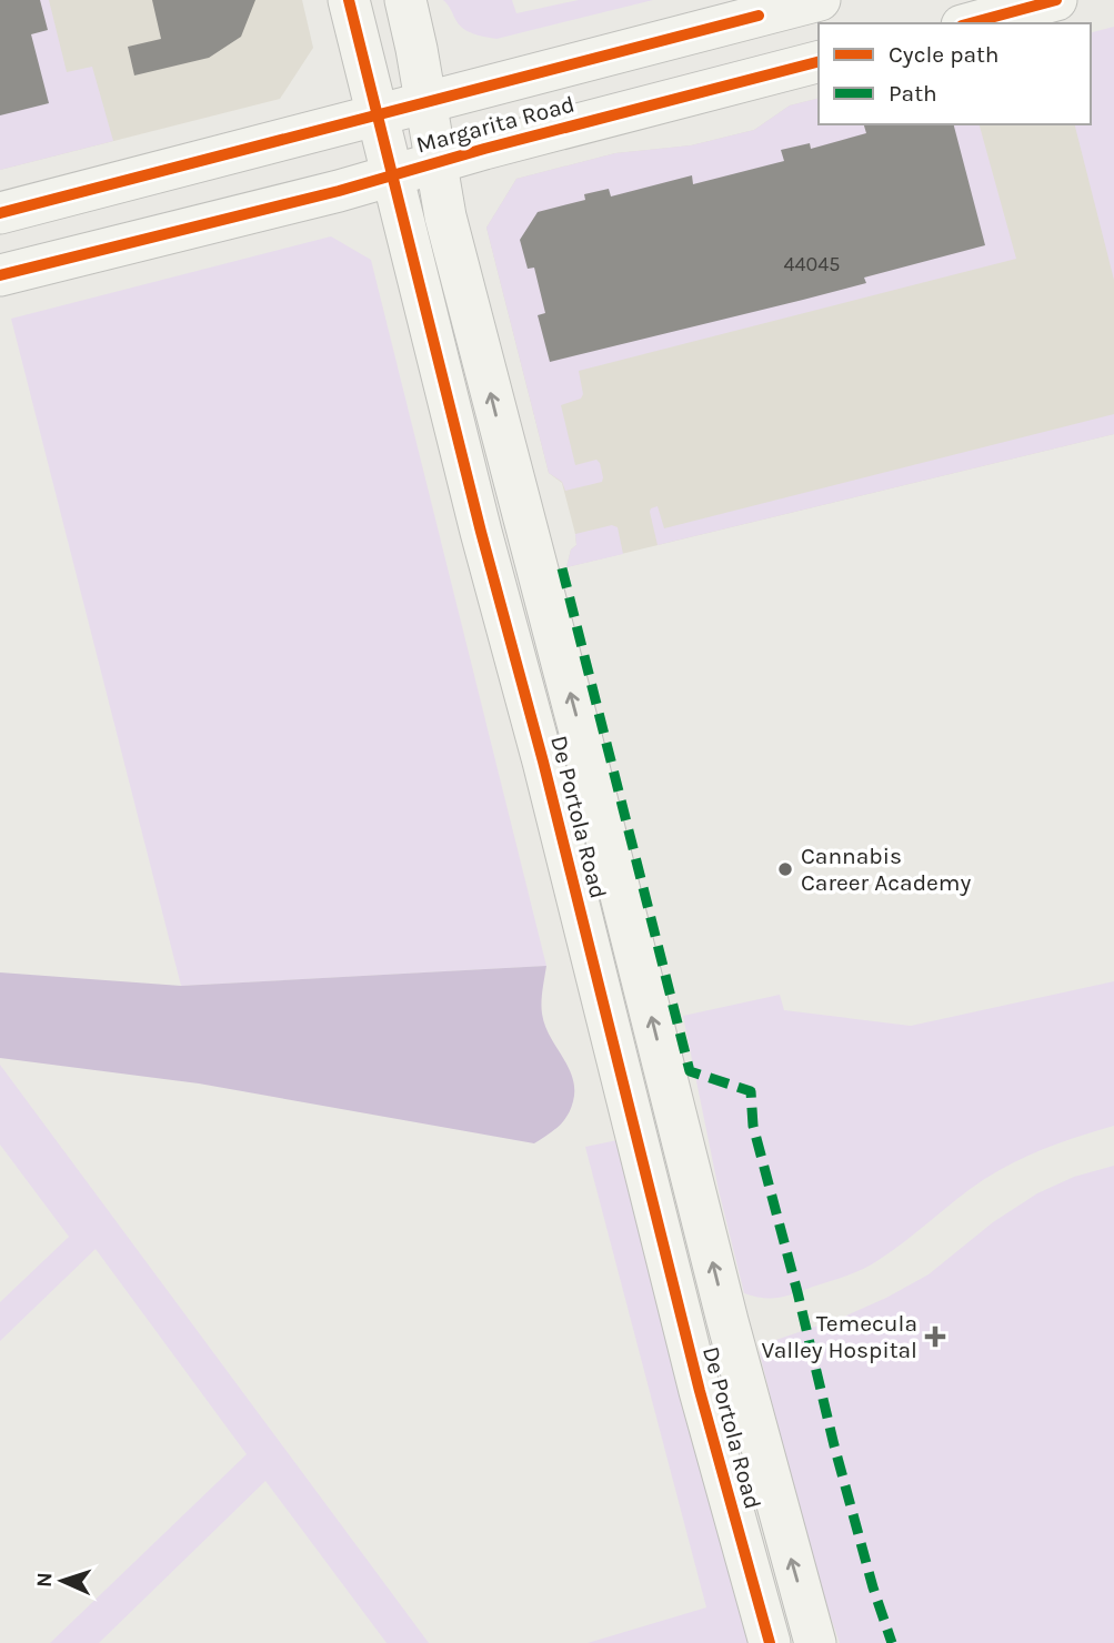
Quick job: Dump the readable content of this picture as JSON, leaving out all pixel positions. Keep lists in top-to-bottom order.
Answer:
{
  "streets": {
    "main road": ["Margarita Road", "De Portola Road"]
  },
  "crossings": [
    ["Margarita Road", "De Portola Road"]
  ],
  "places": {
    "other": ["Cannabis Career Academy"],
    "health": ["Temecula Valley Hospital"]
  },
  "house_numbers": ["44045"],
  "legend": ["Cycle path", "Path"],
  "north": "left"
}
